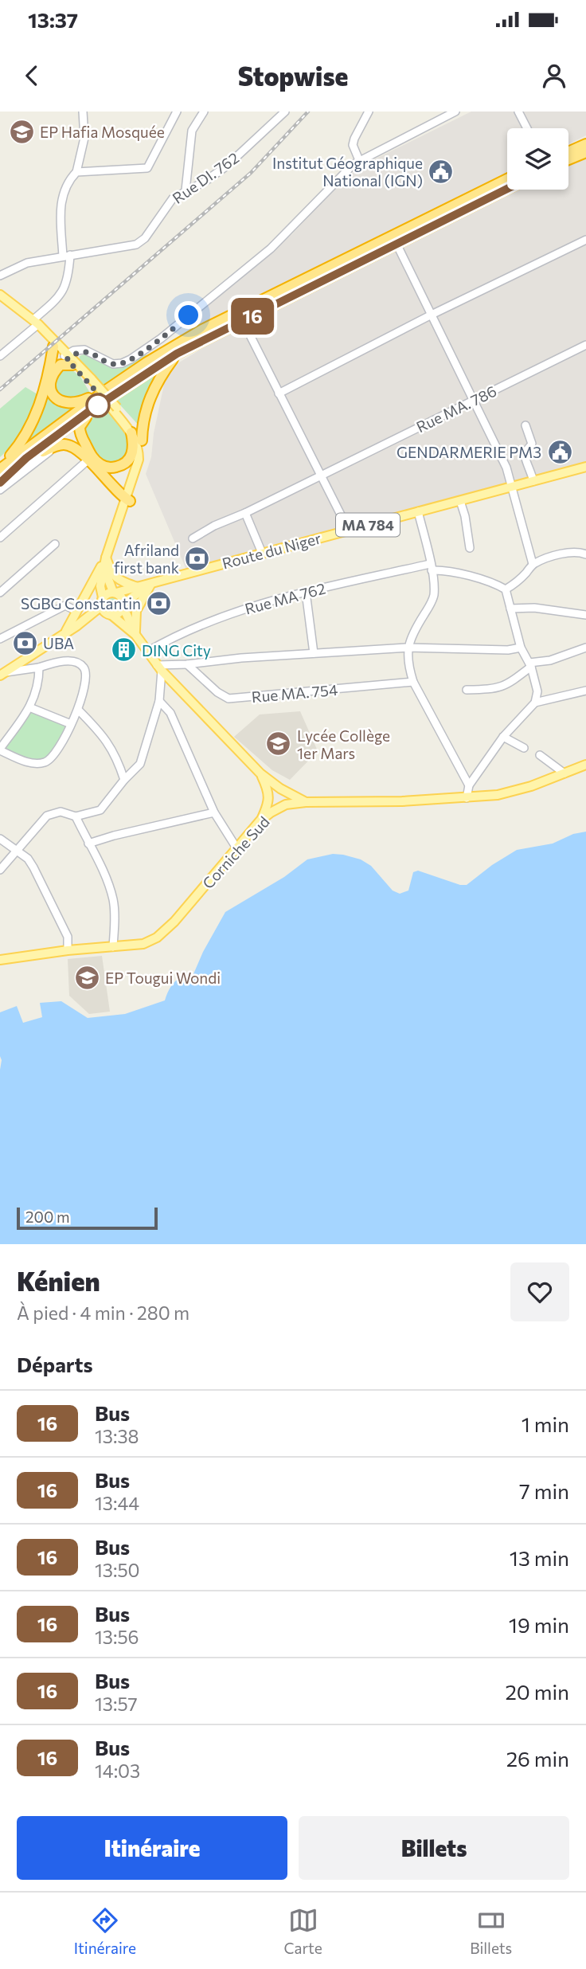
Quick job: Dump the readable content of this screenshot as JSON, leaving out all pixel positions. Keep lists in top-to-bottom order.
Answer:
{
  "streets": {
    "main road": ["MA 784", "Route du Niger", "Corniche Sud"],
    "street": [
      "Rue DI. 762",
      "Rue MA. 786",
      "Rue MA 762",
      "Rue MA. 754"
    ]
  },
  "places": {
    "school or university": ["EP Hafia Mosquée", "Lycée Collège 1er Mars", "EP Tougui Wondi"],
    "public building": ["Institut Géographique National (IGN)", "GENDARMERIE PM3"],
    "bank": ["Afriland first bank", "SGBG Constantin", "UBA"],
    "building": ["DING City"]
  },
  "lines": ["bus line 16"],
  "scale_bar": "200 m",
  "page": {
    "status": "13:37",
    "header": "Stopwise",
    "on_map": "16",
    "scale": "200 m",
    "heading": [
      ["Kénien", "À pied · 4 min · 280 m"],
      "Départs"
    ],
    "list": [
      {
        "mark": "16",
        "name": "Bus",
        "note": "13:38",
        "value": "1 min"
      },
      {
        "mark": "16",
        "name": "Bus",
        "note": "13:44",
        "value": "7 min"
      },
      {
        "mark": "16",
        "name": "Bus",
        "note": "13:50",
        "value": "13 min"
      },
      {
        "mark": "16",
        "name": "Bus",
        "note": "13:56",
        "value": "19 min"
      },
      {
        "mark": "16",
        "name": "Bus",
        "note": "13:57",
        "value": "20 min"
      },
      {
        "mark": "16",
        "name": "Bus",
        "note": "14:03",
        "value": "26 min"
      }
    ],
    "buttons": ["Itinéraire", "Billets"],
    "tabs": ["Itinéraire", "Carte", "Billets"]
  }
}
